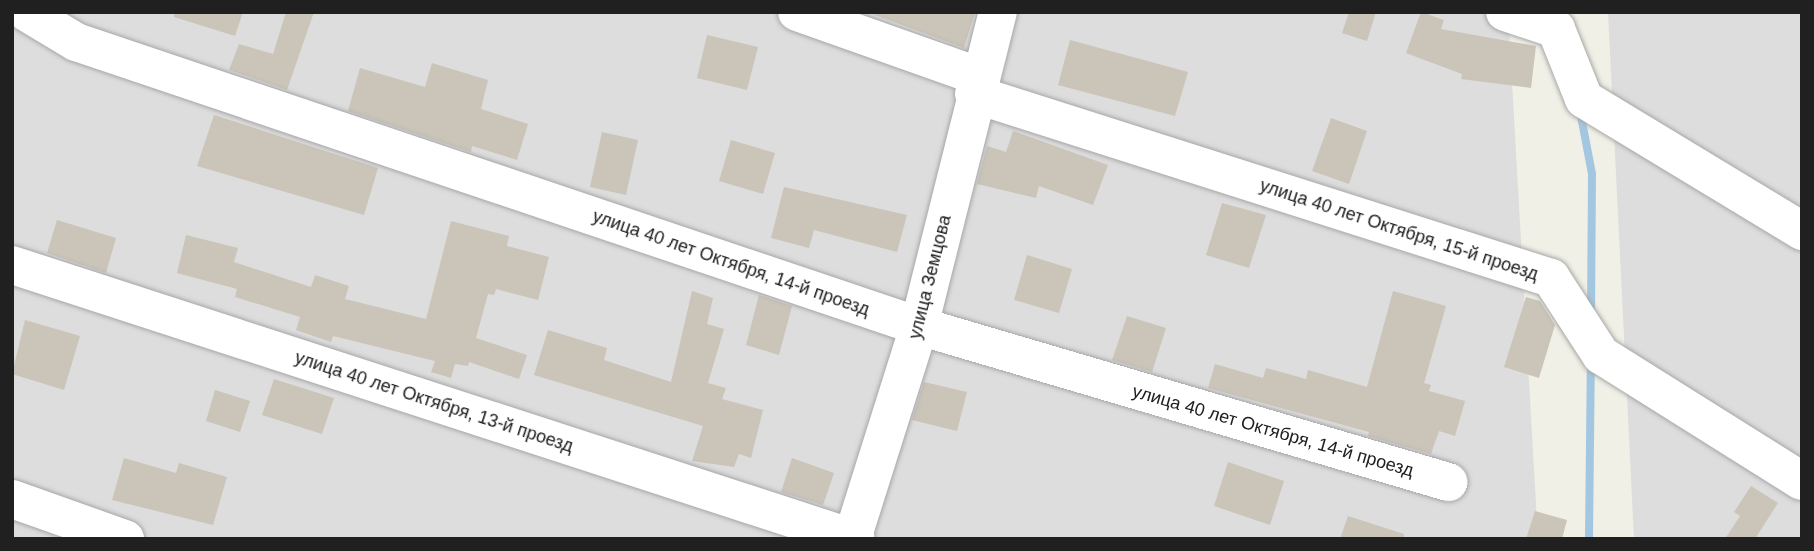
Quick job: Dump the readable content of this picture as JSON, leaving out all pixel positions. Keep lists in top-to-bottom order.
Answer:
{
  "streets": {
    "street": [
      "улица 40 лет Октября, 15-й проезд",
      "улица 40 лет Октября, 14-й проезд",
      "улица Земцова",
      "улица 40 лет Октября, 13-й проезд"
    ]
  },
  "crossings": [
    ["улица 40 лет Октября, 15-й проезд", "улица Земцова"],
    ["улица 40 лет Октября, 14-й проезд", "улица Земцова"],
    ["улица Земцова", "улица 40 лет Октября, 13-й проезд"]
  ]
}
